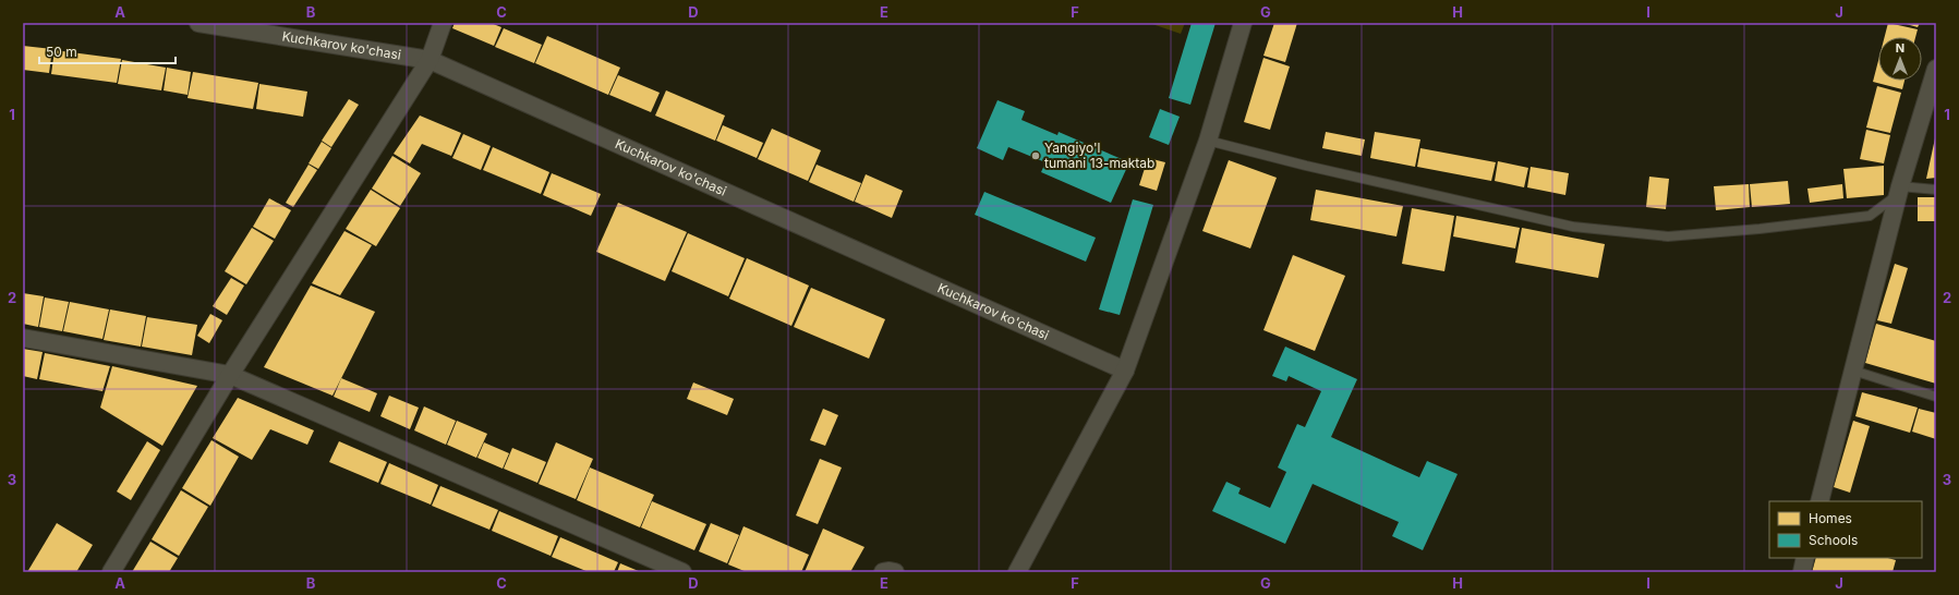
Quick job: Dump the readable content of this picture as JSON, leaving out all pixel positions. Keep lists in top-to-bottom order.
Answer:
{
  "streets": {
    "street": ["Kuchkarov ko'chasi"]
  },
  "places": ["Yangiyo'l tumani 13-maktab"],
  "legend": ["Homes", "Schools"],
  "scale_bar": "50 m",
  "north": "top",
  "grid": {
    "columns": [
      "A",
      "B",
      "C",
      "D",
      "E",
      "F",
      "G",
      "H",
      "I",
      "J"
    ],
    "rows": ["1", "2", "3"]
  }
}
